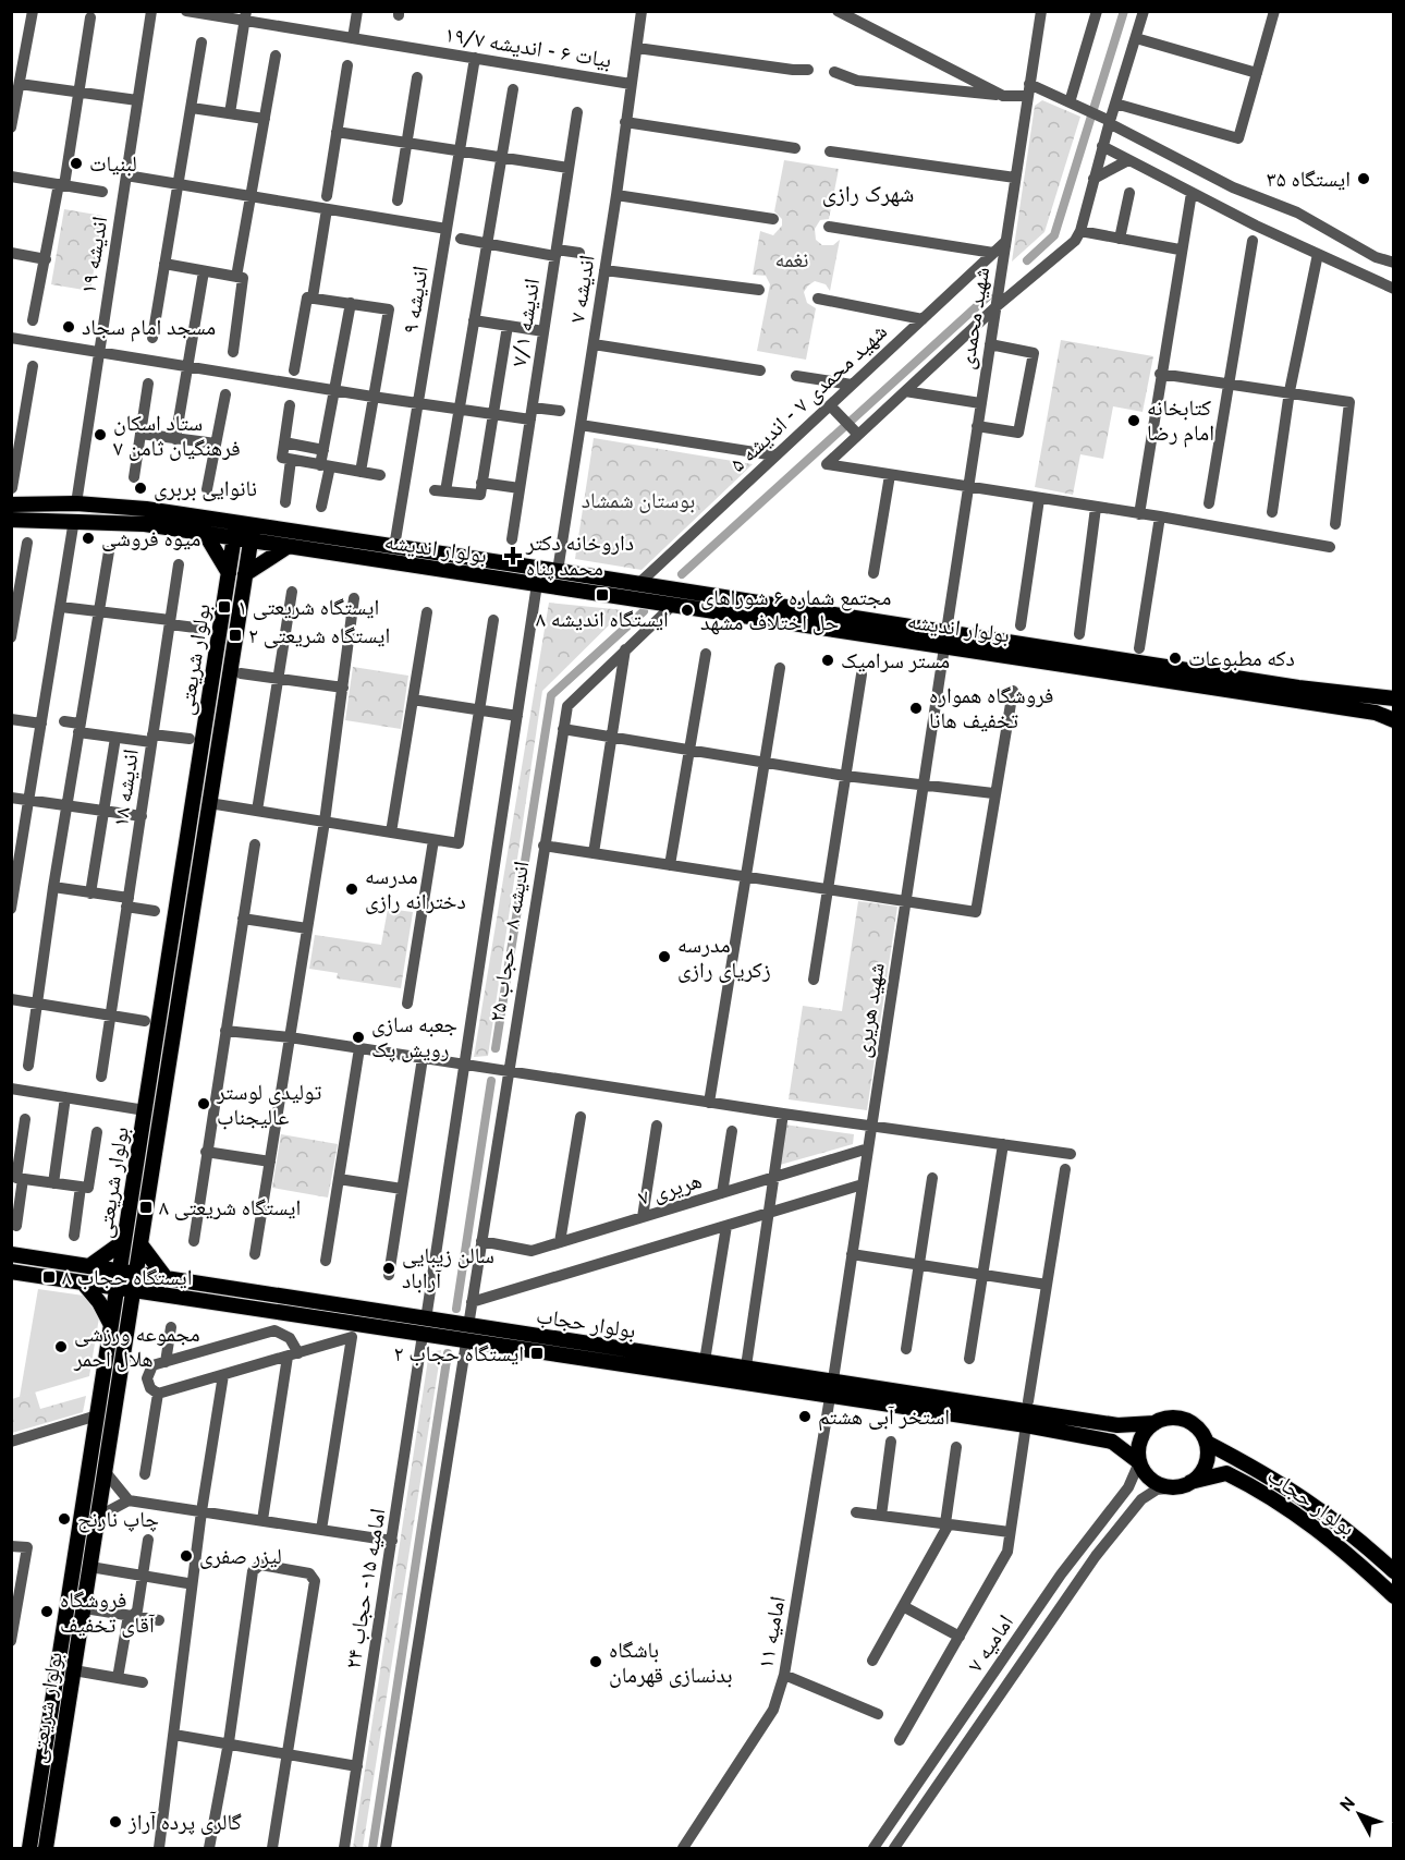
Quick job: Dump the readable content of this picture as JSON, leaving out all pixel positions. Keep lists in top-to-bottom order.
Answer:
{
  "streets": {
    "main road": ["بولوار اندیشه", "بولوار شریعتی", "بولوار حجاب"],
    "street": [
      "بیات ۶ - اندیشه ۱۹/۷",
      "اندیشه ۱۹",
      "اندیشه ۷",
      "اندیشه ۹",
      "شهید محمدی",
      "اندیشه ۷/۱",
      "شهید محمدی ۷ - اندیشه ۵",
      "اندیشه ۱۸",
      "اندیشه ۸ - حجاب ۲۵",
      "شهید هریری",
      "هریری ۷",
      "امامیه ۱۵- حجاب ۲۴",
      "امامیه ۱۱",
      "امامیه ۷"
    ]
  },
  "crossings": [
    ["بیات ۶ - اندیشه ۱۹/۷", "اندیشه ۷"],
    ["بیات ۶ - اندیشه ۱۹/۷", "اندیشه ۹"],
    ["اندیشه ۱۹", "بولوار اندیشه"],
    ["اندیشه ۷", "بولوار اندیشه"],
    ["اندیشه ۹", "بولوار اندیشه"],
    ["شهید محمدی", "شهید محمدی ۷ - اندیشه ۵"],
    ["شهید محمدی", "بولوار اندیشه"],
    ["شهید محمدی ۷ - اندیشه ۵", "بولوار اندیشه"],
    ["بولوار اندیشه", "بولوار شریعتی"],
    ["بولوار اندیشه", "اندیشه ۸ - حجاب ۲۵"],
    ["بولوار اندیشه", "شهید هریری"],
    ["بولوار شریعتی", "بولوار حجاب"],
    ["اندیشه ۸ - حجاب ۲۵", "هریری ۷"],
    ["اندیشه ۸ - حجاب ۲۵", "بولوار حجاب"],
    ["شهید هریری", "هریری ۷"],
    ["شهید هریری", "بولوار حجاب"],
    ["بولوار حجاب", "امامیه ۱۵- حجاب ۲۴"],
    ["بولوار حجاب", "امامیه ۱۱"],
    ["بولوار حجاب", "امامیه ۷"]
  ],
  "districts": ["شهرک رازی"],
  "parks": ["نغمه", "بوستان شمشاد"],
  "places": {
    "other": [
      "لبنیات",
      "ایستگاه ۳۵",
      "مسجد امام سجاد",
      "کتابخانه امام رضا",
      "ستاد اسکان فرهنگیان ثامن ۷",
      "نانوایی بربری",
      "میوه فروشی",
      "مجتمع شماره ۶ شوراهای حل اختلاف مشهد",
      "دکه مطبوعات",
      "مستر سرامیک",
      "فروشگاه همواره تخفیف هانا",
      "مدرسه دخترانه رازی",
      "مدرسه زکریای رازی",
      "جعبه سازی رویش پک",
      "تولیدی لوستر عالیجناب",
      "سالن زیبایی آراباد",
      "مجموعه ورزشی هلال احمر",
      "استخر آبی هشتم",
      "چاپ نارنج",
      "لیزر صفری",
      "فروشگاه آقای تخفیف",
      "باشگاه بدنسازی قهرمان",
      "گالری پرده آراز"
    ],
    "health": ["داروخانه دکتر محمد پناه"],
    "transit": [
      "ایستگاه اندیشه ۸",
      "ایستگاه شریعتی ۱",
      "ایستگاه شریعتی ۲",
      "ایستگاه شریعتی ۸",
      "ایستگاه حجاب ۸",
      "ایستگاه حجاب ۲"
    ]
  },
  "north": "top left"
}
